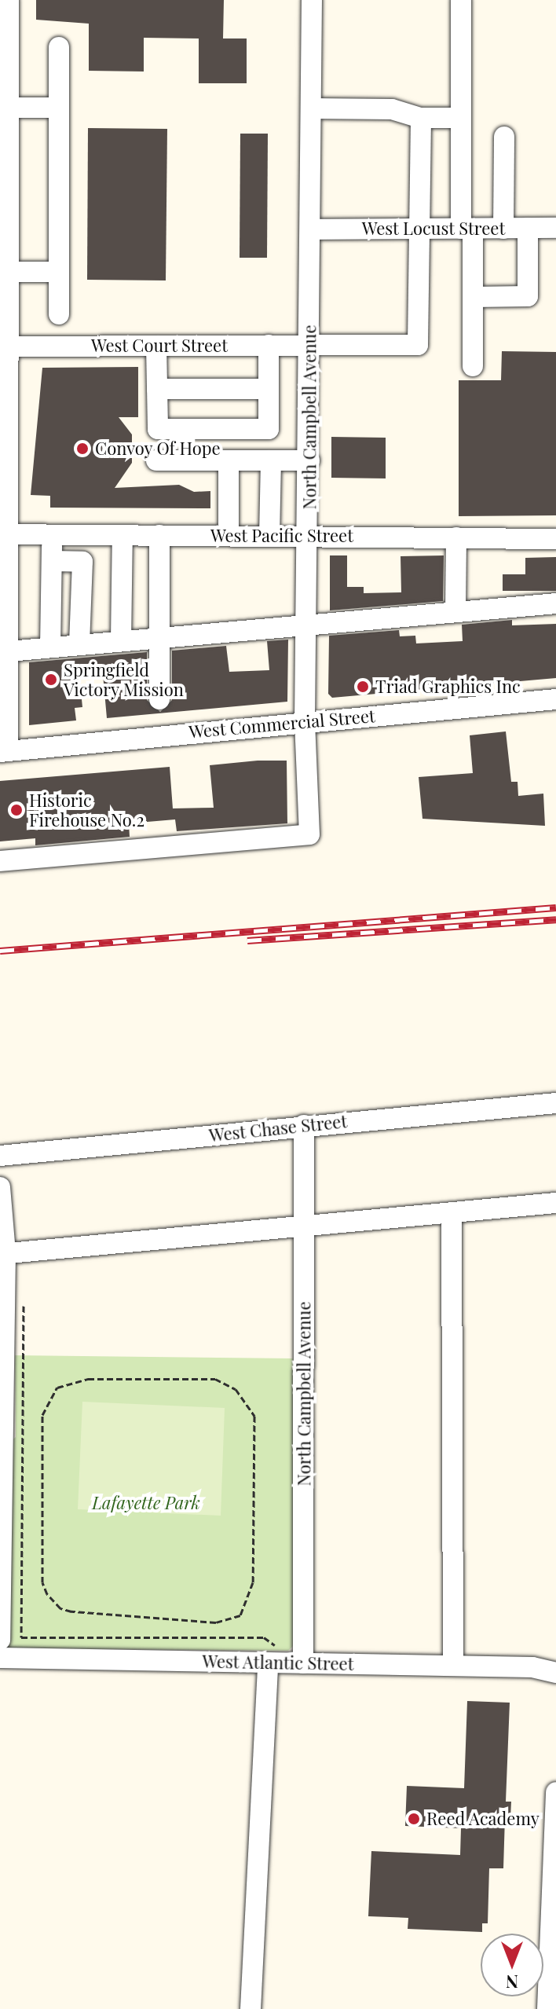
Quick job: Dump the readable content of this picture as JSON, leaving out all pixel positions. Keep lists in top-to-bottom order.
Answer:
{
  "streets": {
    "street": [
      "West Locust Street",
      "West Court Street",
      "North Campbell Avenue",
      "West Pacific Street",
      "West Commercial Street",
      "West Chase Street",
      "West Atlantic Street"
    ]
  },
  "crossings": [
    ["West Locust Street", "West Court Street"],
    ["West Locust Street", "North Campbell Avenue"],
    ["West Court Street", "North Campbell Avenue"],
    ["North Campbell Avenue", "West Pacific Street"],
    ["North Campbell Avenue", "West Commercial Street"],
    ["North Campbell Avenue", "West Chase Street"],
    ["North Campbell Avenue", "West Atlantic Street"]
  ],
  "parks": ["Lafayette Park"],
  "places": [
    "Convoy Of Hope",
    "Springfield Victory Mission",
    "Triad Graphics Inc",
    "Historic Firehouse No.2",
    "Reed Academy"
  ],
  "north": "bottom"
}
